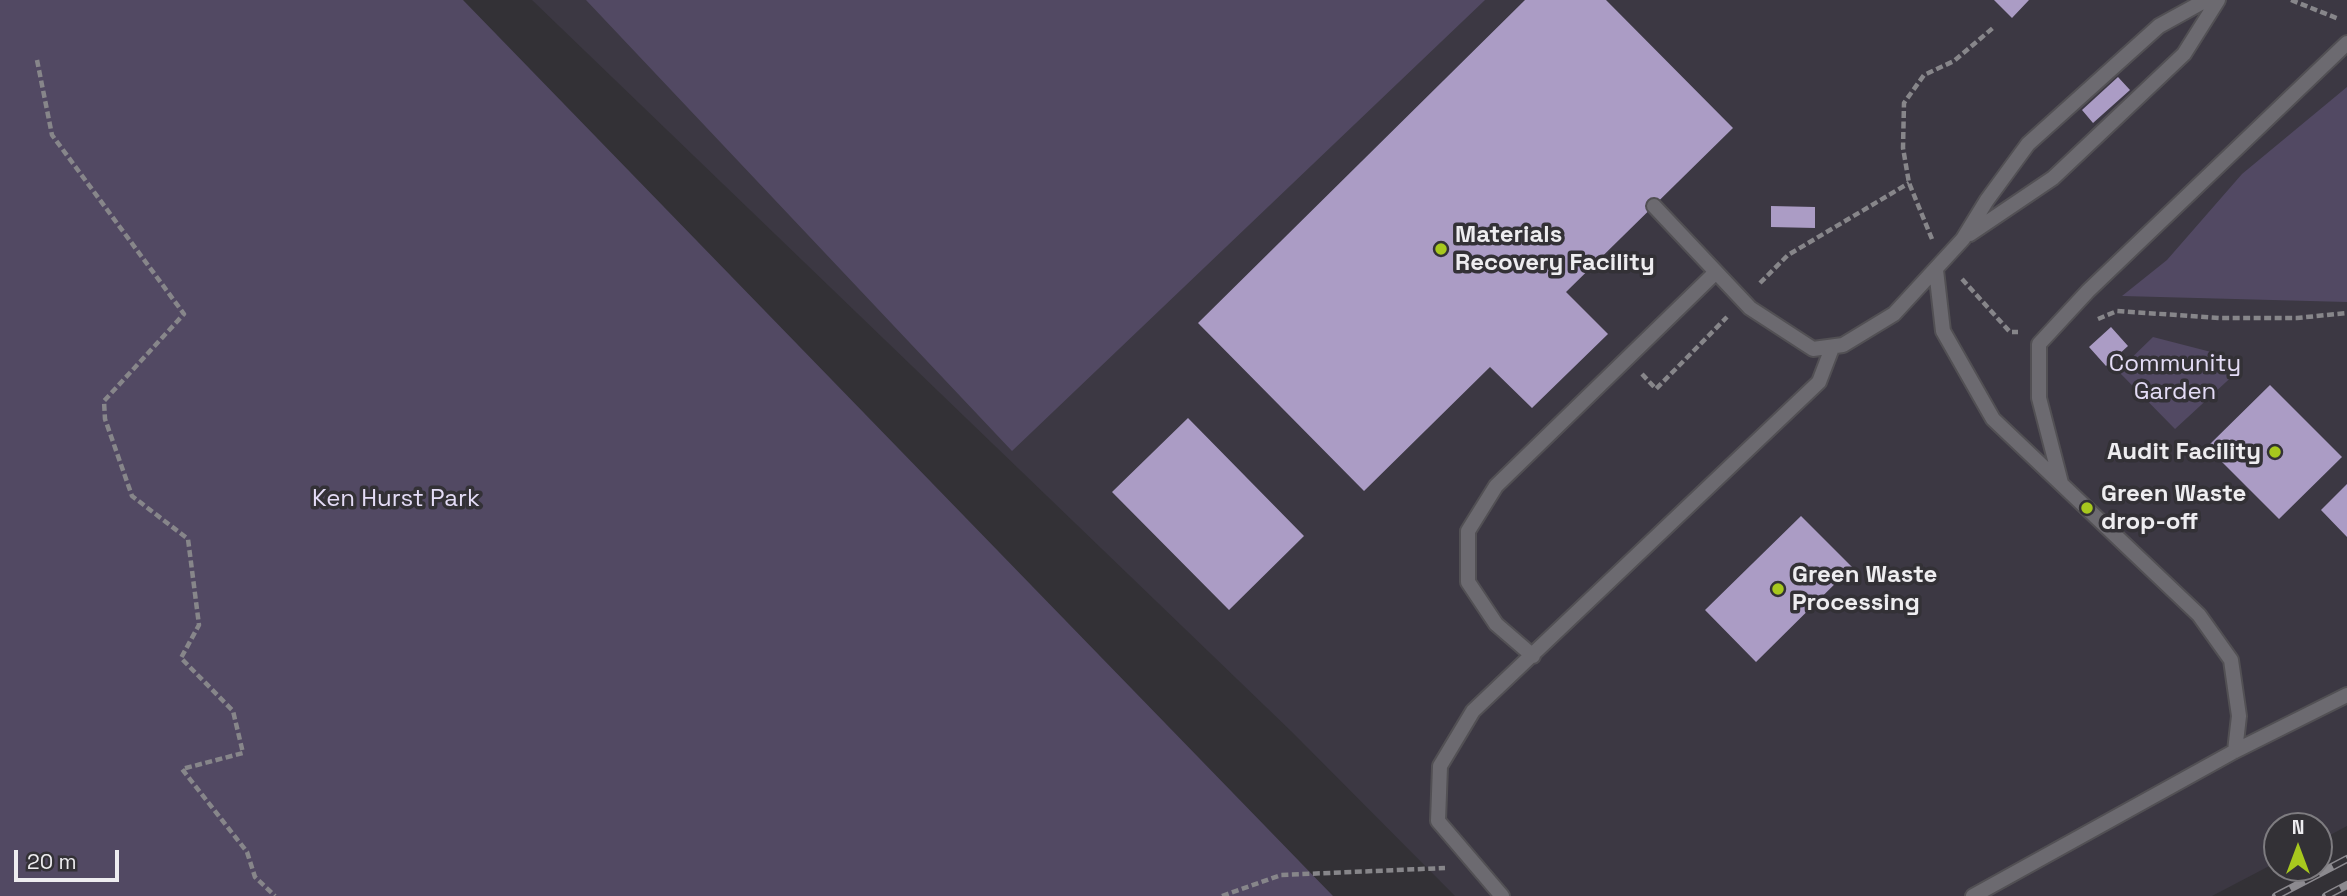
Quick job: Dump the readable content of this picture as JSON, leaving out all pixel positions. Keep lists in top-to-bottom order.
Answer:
{
  "parks": ["Community Garden", "Ken Hurst Park"],
  "places": [
    "Materials Recovery Facility",
    "Audit Facility",
    "Green Waste drop-off",
    "Green Waste Processing"
  ],
  "scale_bar": "20 m",
  "north": "top"
}
